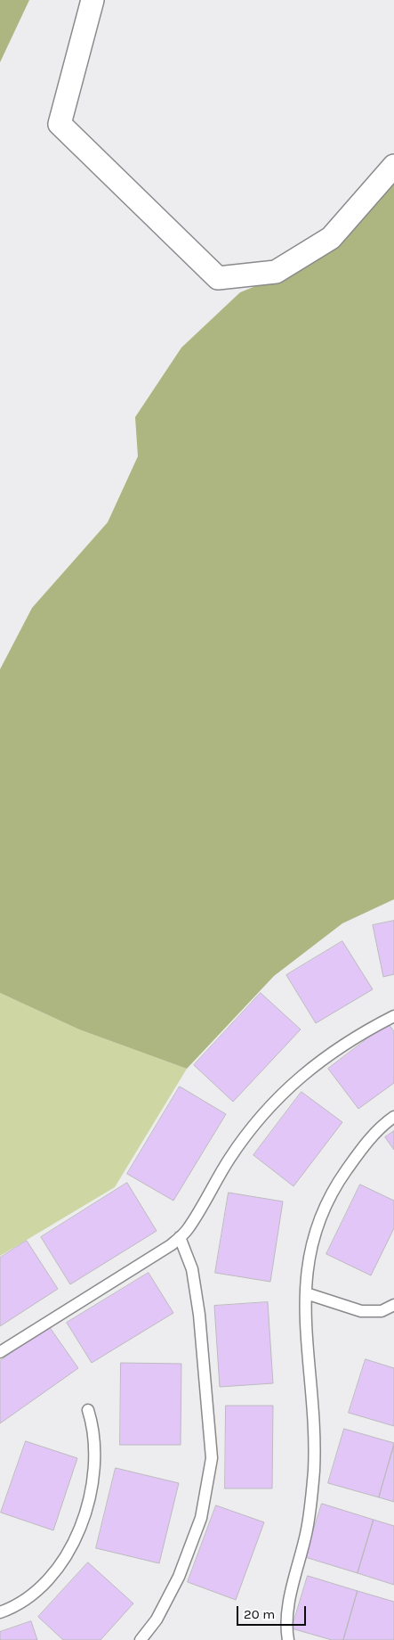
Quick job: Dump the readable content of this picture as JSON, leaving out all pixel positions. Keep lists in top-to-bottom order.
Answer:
{
  "scale_bar": "20 m"
}
